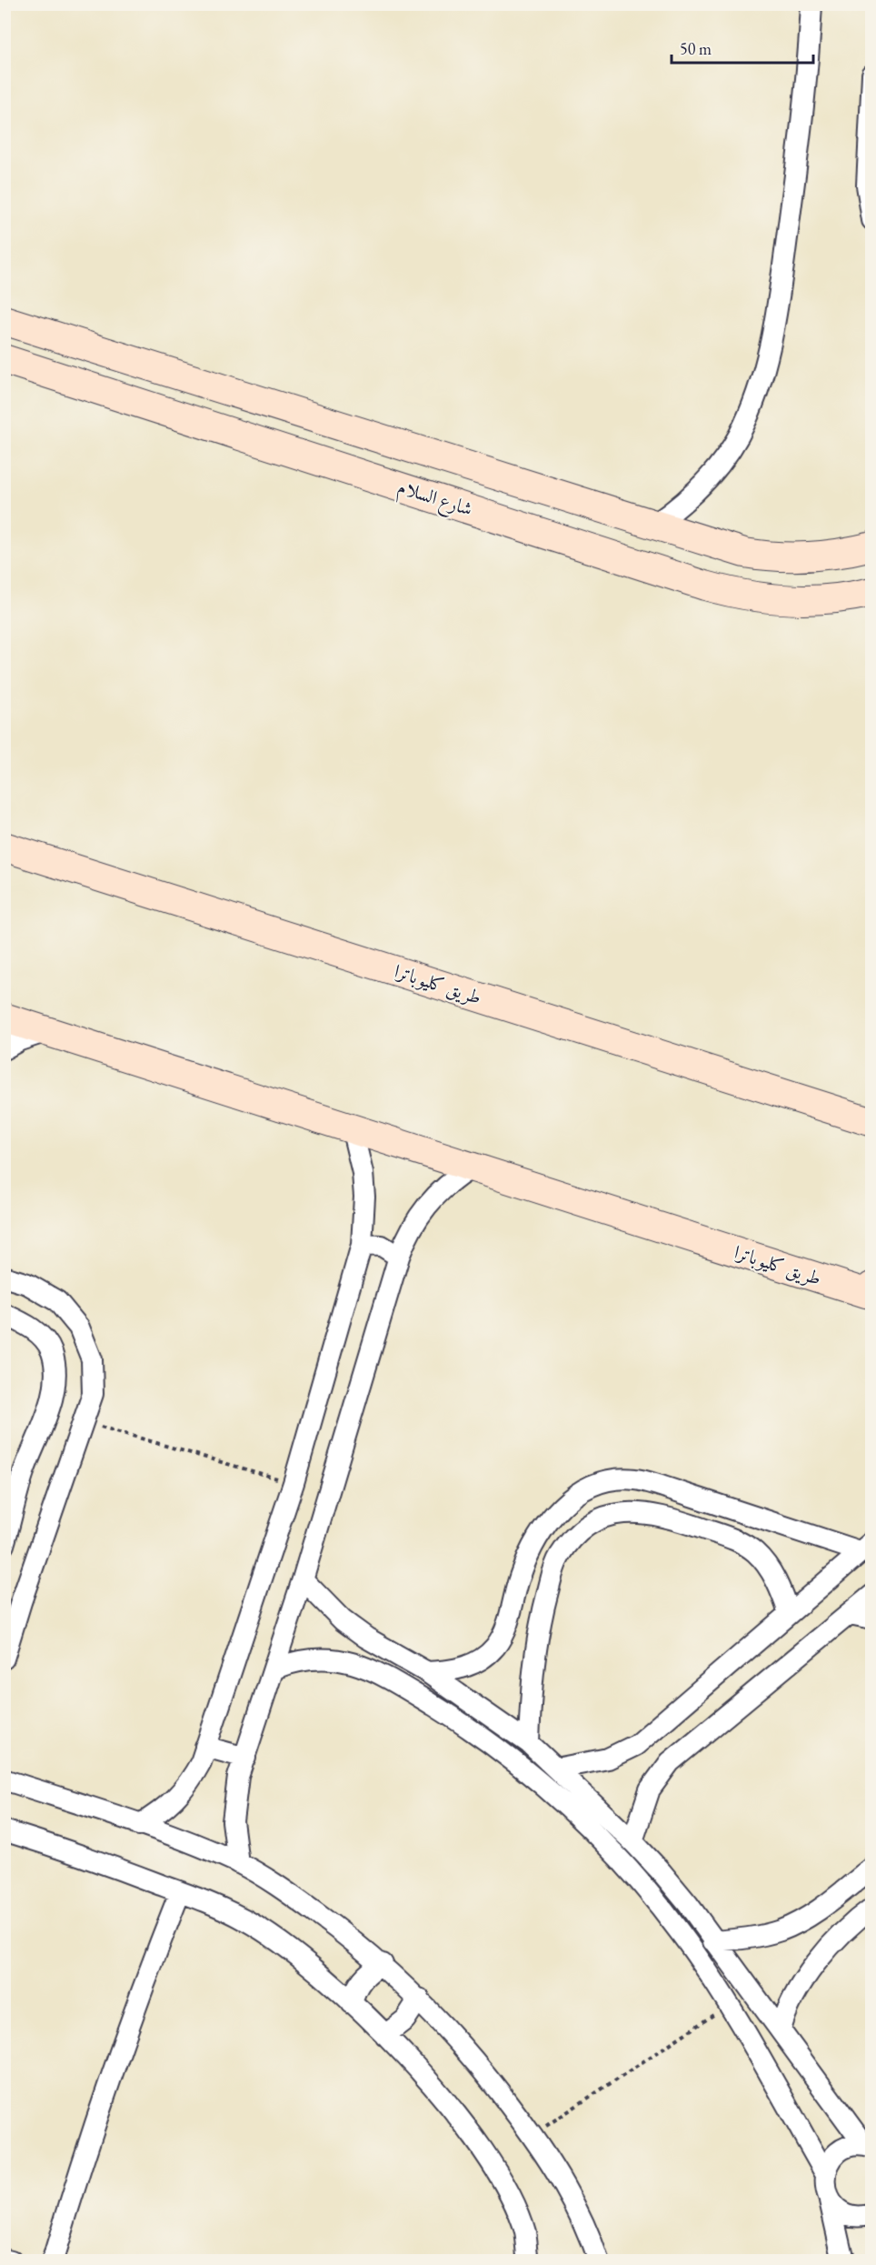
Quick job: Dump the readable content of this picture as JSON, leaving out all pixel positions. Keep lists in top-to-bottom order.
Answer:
{
  "streets": {
    "main road": ["شارع السلام", "طريق كليوباترا"]
  },
  "scale_bar": "50 m"
}
